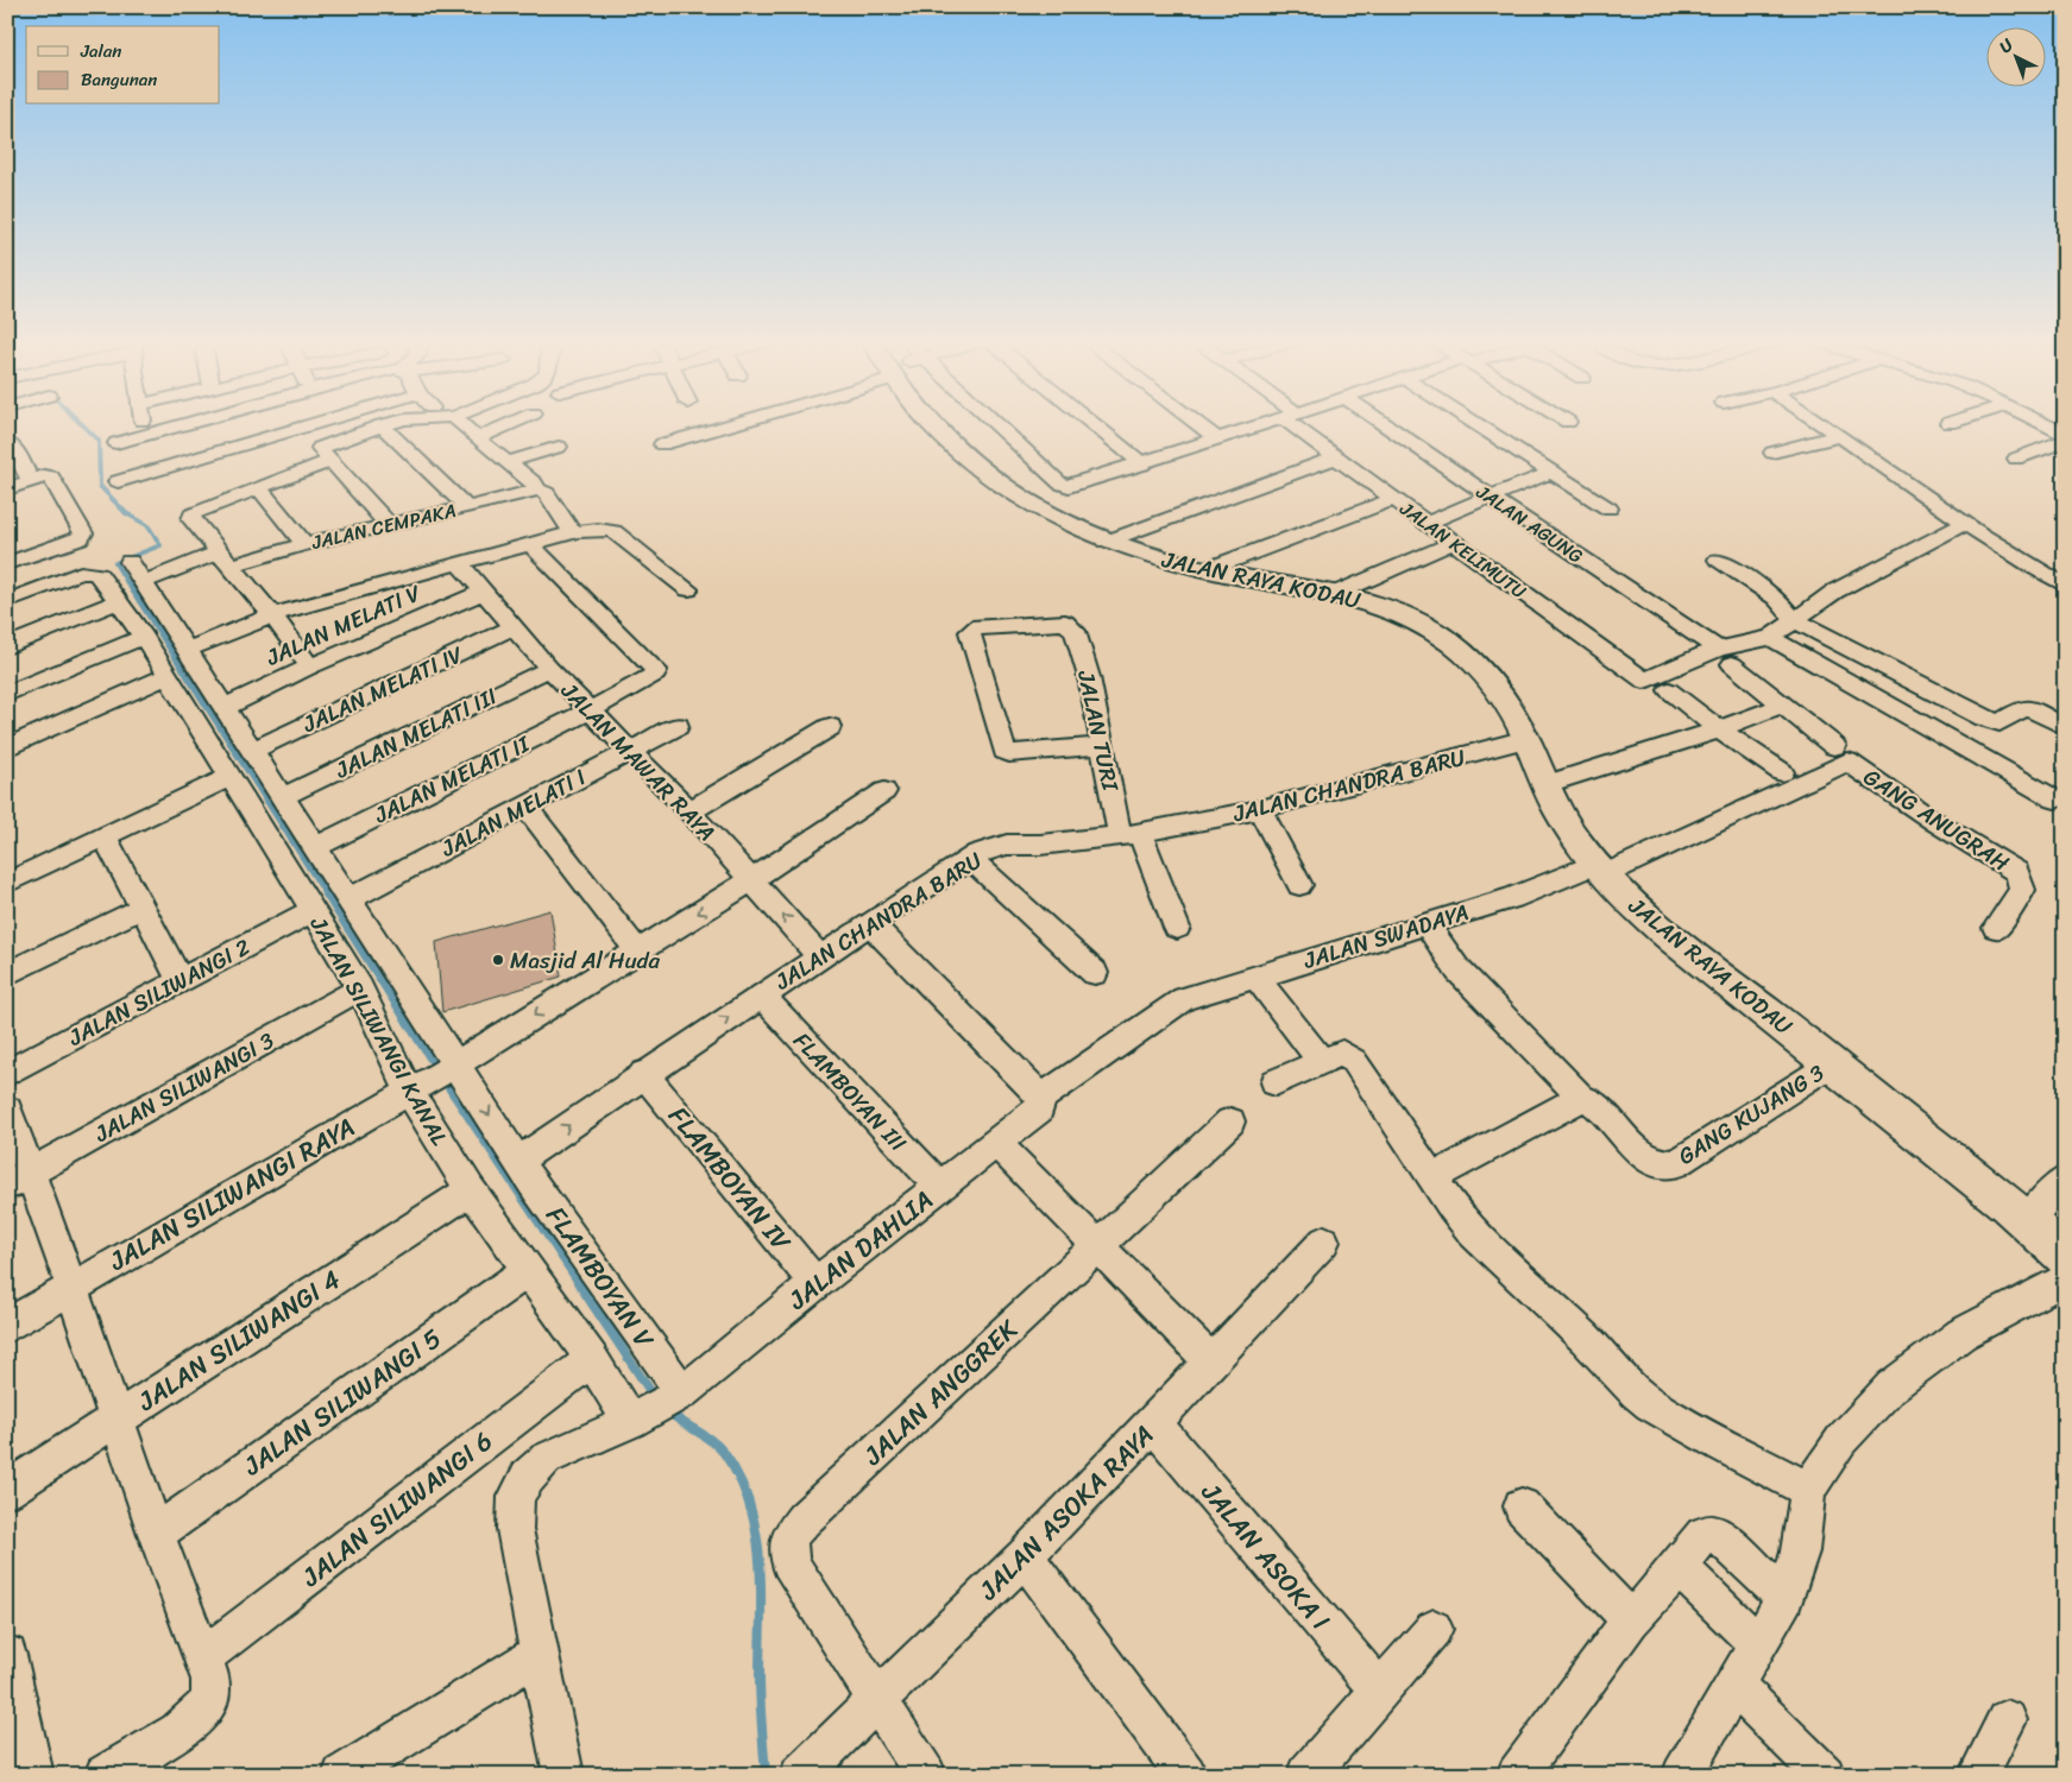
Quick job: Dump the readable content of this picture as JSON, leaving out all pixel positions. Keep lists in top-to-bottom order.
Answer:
{
  "streets": {
    "street": [
      "JALAN AGUNG",
      "JALAN CEMPAKA",
      "JALAN KELIMUTU",
      "JALAN RAYA KODAU",
      "JALAN MELATI V",
      "JALAN MELATI IV",
      "JALAN TURI",
      "JALAN MELATI III",
      "JALAN MAWAR RAYA",
      "JALAN MELATI II",
      "JALAN CHANDRA BARU",
      "JALAN MELATI I",
      "GANG ANUGRAH",
      "JALAN SWADAYA",
      "JALAN SILIWANGI 2",
      "JALAN SILIWANGI KANAL",
      "JALAN SILIWANGI 3",
      "FLAMBOYAN III",
      "GANG KUJANG 3",
      "FLAMBOYAN IV",
      "JALAN SILIWANGI RAYA",
      "JALAN DAHLIA",
      "FLAMBOYAN V",
      "JALAN SILIWANGI 4",
      "JALAN ANGGREK",
      "JALAN SILIWANGI 5",
      "JALAN SILIWANGI 6",
      "JALAN ASOKA RAYA",
      "JALAN ASOKA I"
    ]
  },
  "crossings": [
    ["JALAN AGUNG", "JALAN KELIMUTU"],
    ["JALAN CEMPAKA", "FLAMBOYAN V"],
    ["JALAN RAYA KODAU", "JALAN CHANDRA BARU"],
    ["JALAN RAYA KODAU", "GANG ANUGRAH"],
    ["JALAN RAYA KODAU", "JALAN SWADAYA"],
    ["JALAN RAYA KODAU", "GANG KUJANG 3"],
    ["JALAN MELATI V", "JALAN MAWAR RAYA"],
    ["JALAN MELATI V", "FLAMBOYAN V"],
    ["JALAN MELATI IV", "JALAN MAWAR RAYA"],
    ["JALAN MELATI IV", "FLAMBOYAN V"],
    ["JALAN TURI", "JALAN CHANDRA BARU"],
    ["JALAN MELATI III", "JALAN MAWAR RAYA"],
    ["JALAN MELATI III", "FLAMBOYAN V"],
    ["JALAN MAWAR RAYA", "JALAN MELATI II"],
    ["JALAN MAWAR RAYA", "JALAN CHANDRA BARU"],
    ["JALAN MAWAR RAYA", "JALAN MELATI I"],
    ["JALAN MAWAR RAYA", "JALAN SILIWANGI RAYA"],
    ["JALAN MELATI II", "FLAMBOYAN V"],
    ["JALAN CHANDRA BARU", "FLAMBOYAN III"],
    ["JALAN CHANDRA BARU", "FLAMBOYAN IV"],
    ["JALAN CHANDRA BARU", "FLAMBOYAN V"],
    ["JALAN MELATI I", "FLAMBOYAN V"],
    ["GANG ANUGRAH", "JALAN SWADAYA"],
    ["JALAN SWADAYA", "JALAN DAHLIA"],
    ["JALAN SILIWANGI 2", "JALAN SILIWANGI KANAL"],
    ["JALAN SILIWANGI KANAL", "JALAN SILIWANGI 3"],
    ["JALAN SILIWANGI KANAL", "JALAN SILIWANGI RAYA"],
    ["JALAN SILIWANGI KANAL", "JALAN SILIWANGI 4"],
    ["JALAN SILIWANGI KANAL", "JALAN SILIWANGI 5"],
    ["JALAN SILIWANGI KANAL", "JALAN SILIWANGI 6"],
    ["FLAMBOYAN III", "JALAN DAHLIA"],
    ["FLAMBOYAN IV", "JALAN DAHLIA"],
    ["JALAN SILIWANGI RAYA", "FLAMBOYAN V"],
    ["JALAN DAHLIA", "FLAMBOYAN V"],
    ["JALAN ANGGREK", "JALAN ASOKA RAYA"],
    ["JALAN ASOKA RAYA", "JALAN ASOKA I"]
  ],
  "places": ["Masjid Al Huda"],
  "legend": ["Jalan", "Bangunan"],
  "north": "top left"
}
